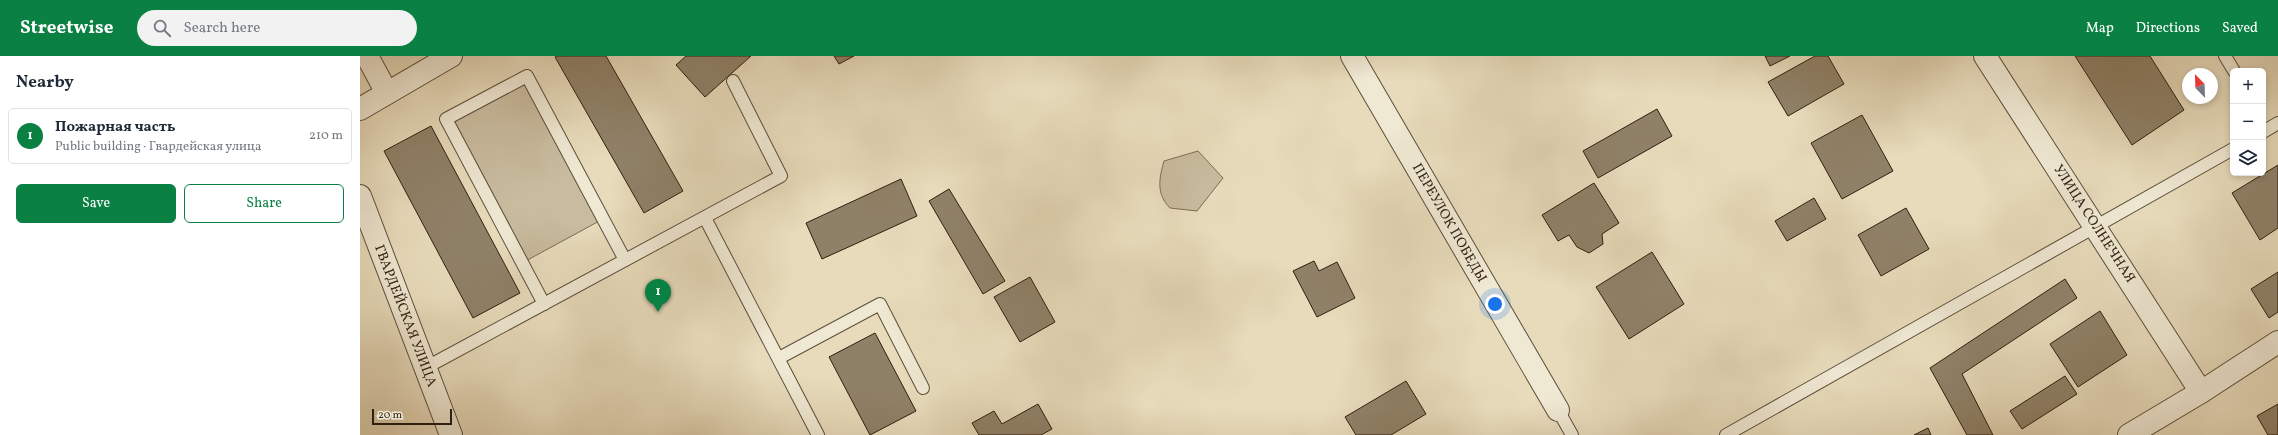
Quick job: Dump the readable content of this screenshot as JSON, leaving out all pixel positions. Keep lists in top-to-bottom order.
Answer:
{
  "streets": {
    "street": ["ПЕРЕУЛОК ПОБЕДЫ", "УЛИЦА СОЛНЕЧНАЯ", "ГВАРДЕЙСКАЯ УЛИЦА"]
  },
  "scale_bar": "20 m",
  "north": "top left",
  "page": {
    "header": "Streetwise",
    "search": "Search here",
    "nav": ["Map", "Directions", "Saved"],
    "heading": "Nearby",
    "map_buttons": ["+", "−"],
    "list": [
      {
        "mark": "1",
        "name": "Пожарная часть",
        "note": "Public building · Гвардейская улица",
        "value": "210 m"
      }
    ],
    "buttons": ["Save", "Share"],
    "pins": "1",
    "scale": "20 m"
  }
}
